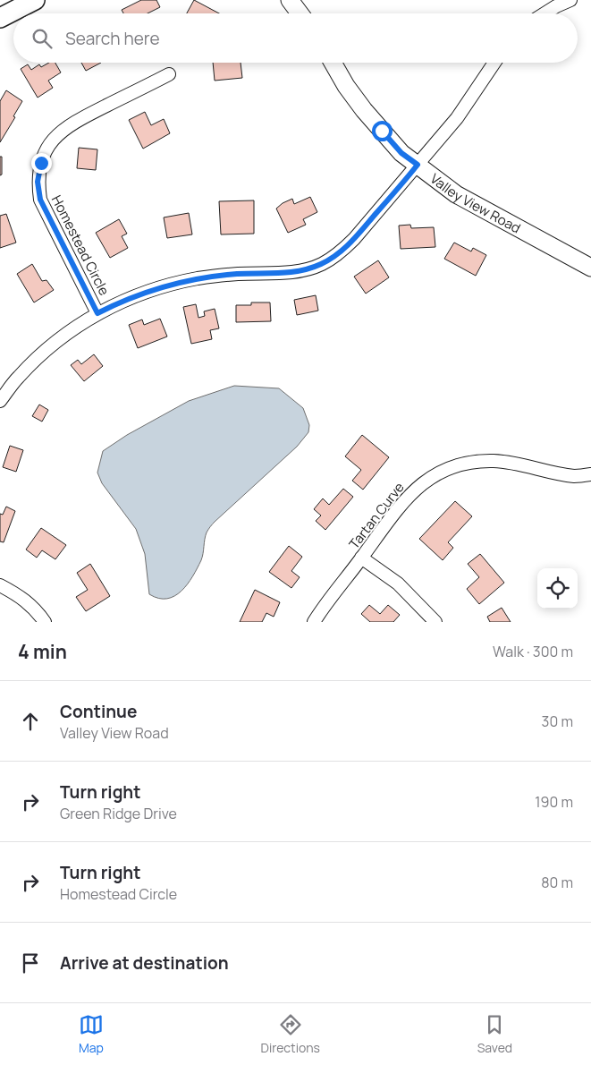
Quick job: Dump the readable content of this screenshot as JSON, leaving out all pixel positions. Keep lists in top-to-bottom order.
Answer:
{
  "streets": {
    "street": ["Valley View Road", "Homestead Circle", "Tartan Curve"]
  },
  "page": {
    "search": "Search here",
    "heading": ["4 min", "Walk · 300 m"],
    "list": [
      ["Continue", "Valley View Road", "30 m"],
      ["Turn right", "Green Ridge Drive", "190 m"],
      ["Turn right", "Homestead Circle", "80 m"],
      "Arrive at destination"
    ],
    "nav": ["Map", "Directions", "Saved"]
  }
}
